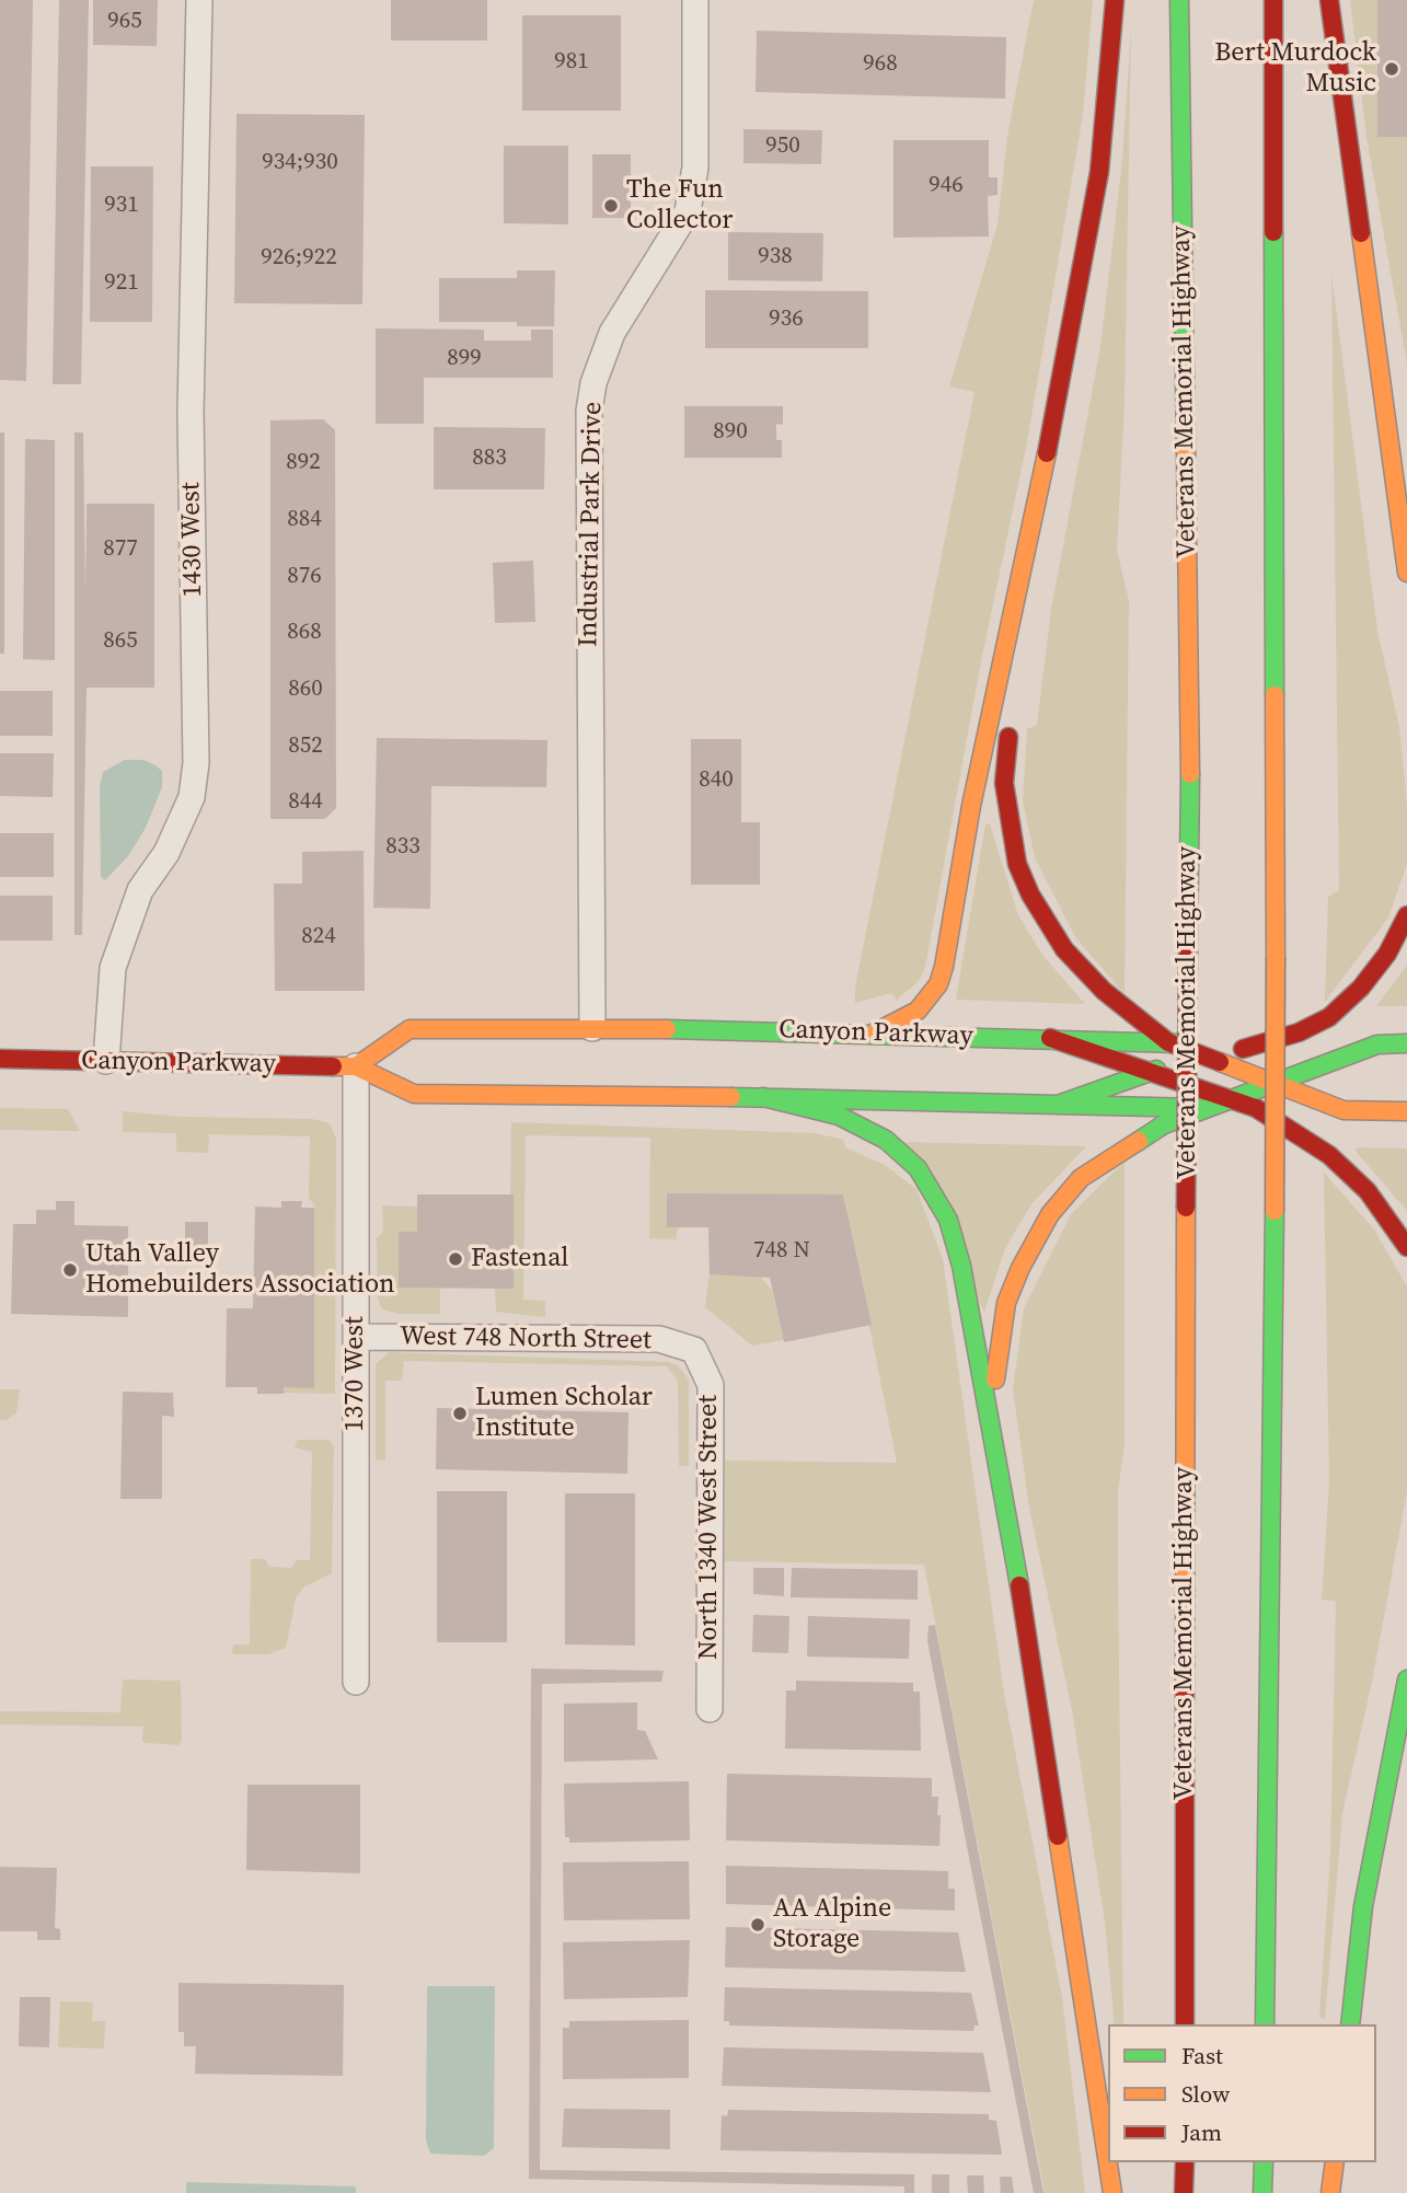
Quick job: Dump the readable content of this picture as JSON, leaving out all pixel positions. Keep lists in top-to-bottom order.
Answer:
{
  "streets": {
    "main road": ["Veterans Memorial Highway", "Canyon Parkway"],
    "street": [
      "Industrial Park Drive",
      "1430 West",
      "West 748 North Street",
      "1370 West",
      "North 1340 West Street"
    ]
  },
  "crossings": [
    ["Industrial Park Drive", "Canyon Parkway"],
    ["1430 West", "Canyon Parkway"],
    ["Canyon Parkway", "1370 West"],
    ["West 748 North Street", "1370 West"],
    ["West 748 North Street", "North 1340 West Street"]
  ],
  "places": [
    "Bert Murdock Music",
    "The Fun Collector",
    "Fastenal",
    "Utah Valley Homebuilders Association",
    "Lumen Scholar Institute",
    "AA Alpine Storage"
  ],
  "house_numbers": [
    "965",
    "981",
    "968",
    "950",
    "934;930",
    "946",
    "931",
    "938",
    "926;922",
    "921",
    "936",
    "899",
    "890",
    "883",
    "892",
    "884",
    "877",
    "876",
    "868",
    "865",
    "860",
    "852",
    "840",
    "844",
    "833",
    "824",
    "748 N"
  ],
  "legend": ["Fast", "Slow", "Jam"]
}
